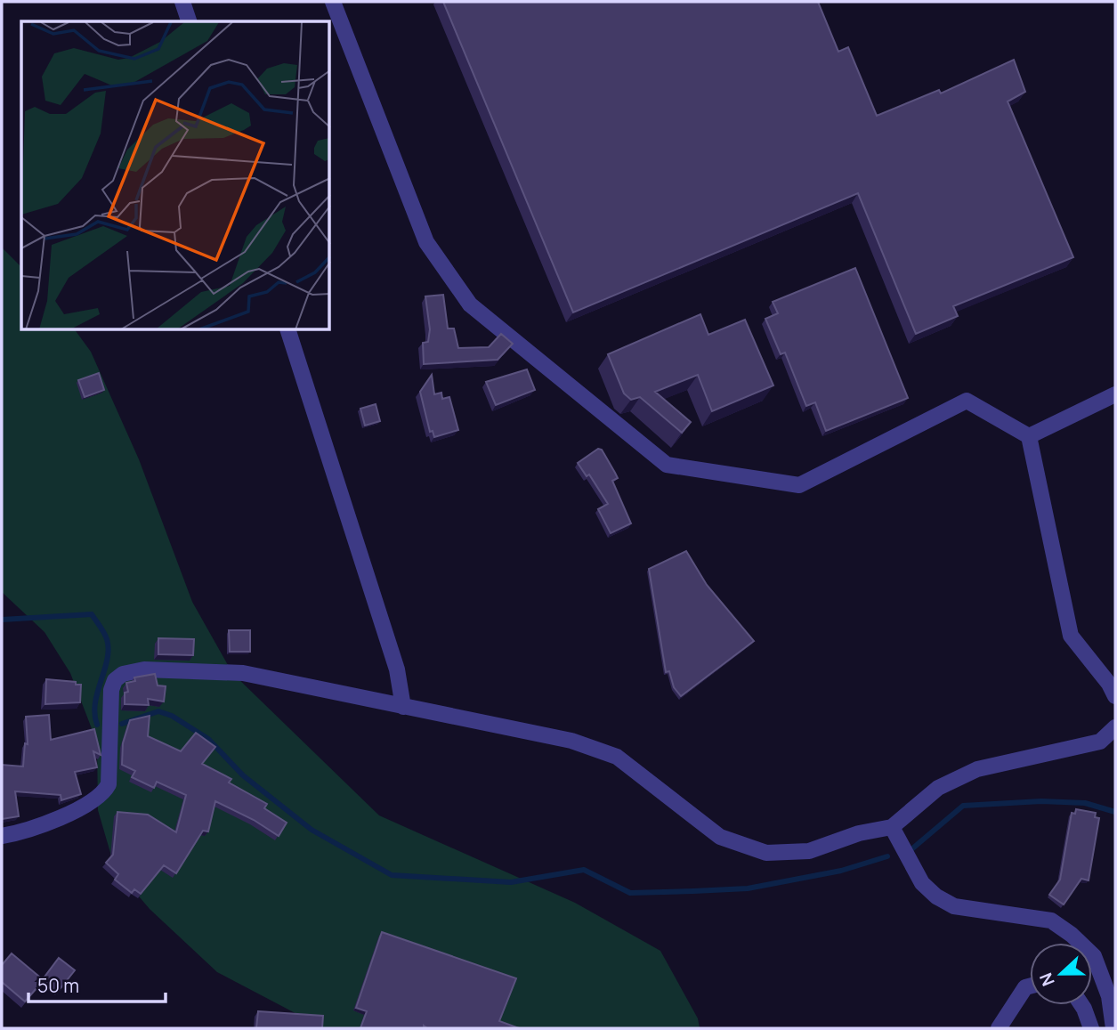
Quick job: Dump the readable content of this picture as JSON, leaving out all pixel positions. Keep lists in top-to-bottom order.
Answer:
{
  "scale_bar": "50 m",
  "north": "left"
}
